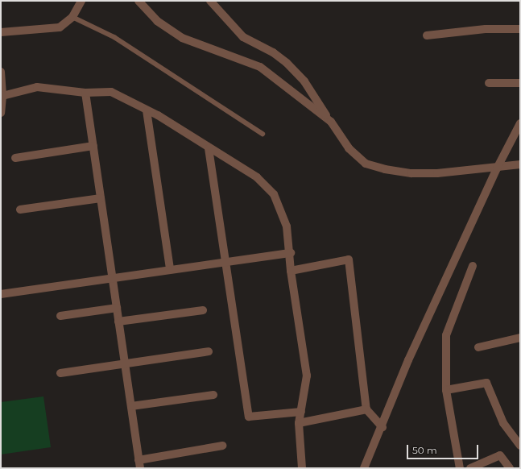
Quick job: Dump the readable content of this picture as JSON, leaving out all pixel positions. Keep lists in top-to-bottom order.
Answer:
{
  "scale_bar": "50 m"
}
